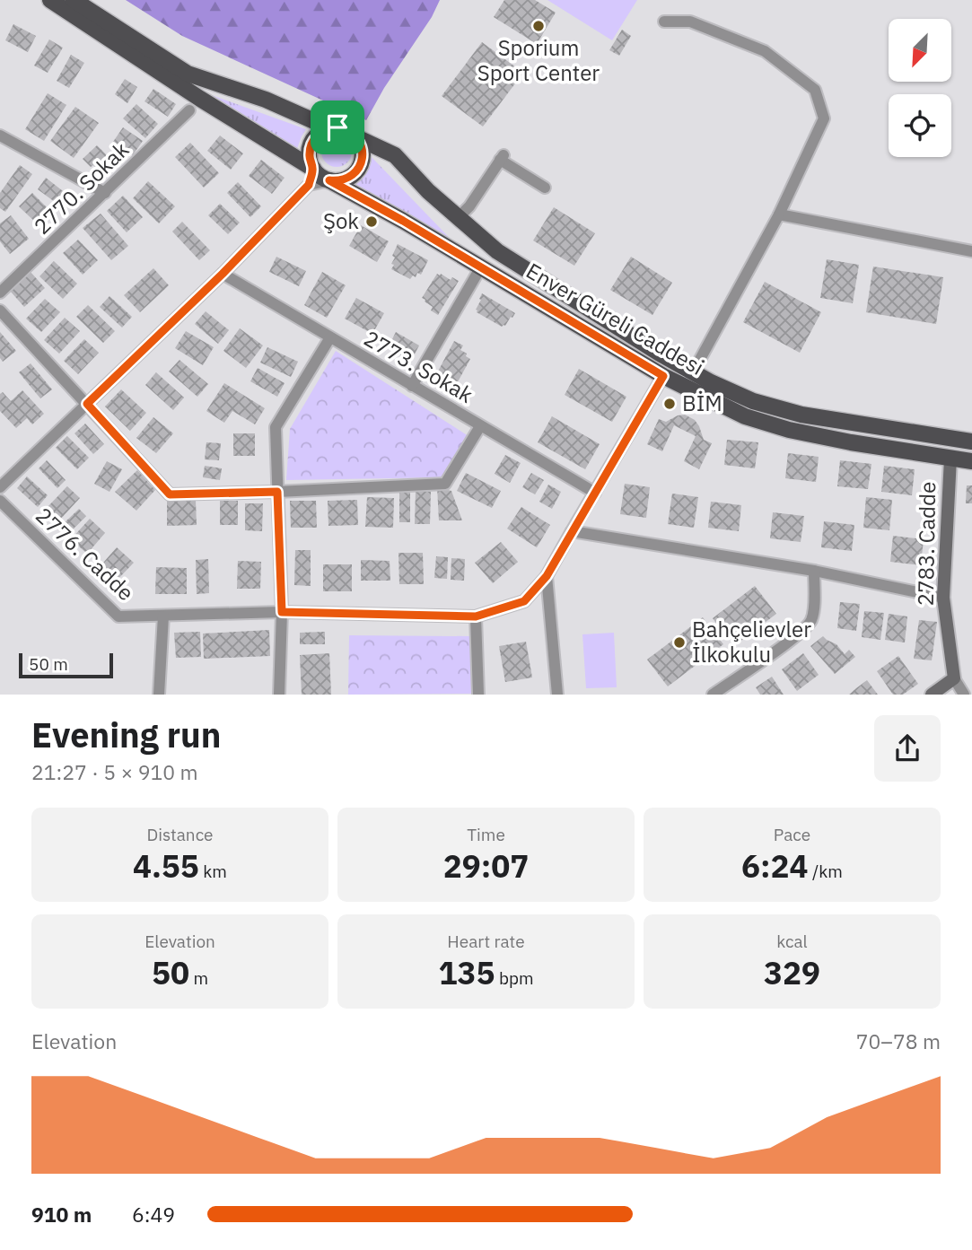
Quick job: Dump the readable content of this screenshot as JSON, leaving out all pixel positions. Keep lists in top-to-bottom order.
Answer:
{
  "streets": {
    "main road": ["Enver Güreli Caddesi", "2783. Cadde"],
    "street": ["2770. Sokak", "2773. Sokak", "2776. Cadde"]
  },
  "crossings": [
    ["Enver Güreli Caddesi", "2783. Cadde"],
    ["Enver Güreli Caddesi", "2776. Cadde"],
    ["2773. Sokak", "2776. Cadde"]
  ],
  "places": [
    "Sporium Sport Center",
    "Şok",
    "BİM",
    "Bahçelievler İlkokulu"
  ],
  "scale_bar": "50 m",
  "north": "bottom left",
  "page": {
    "scale": "50 m",
    "heading": ["Evening run", "21:27 · 5 × 910 m"],
    "stats": [
      ["Distance", "4.55 km"],
      ["Time", "29:07"],
      ["Pace", "6:24 /km"],
      ["Elevation", "50 m"],
      ["Heart rate", "135 bpm"],
      ["kcal", "329"]
    ],
    "chart": ["Elevation", "70–78 m"],
    "list": [
      {
        "name": "910 m",
        "note": "6:49"
      }
    ]
  }
}
